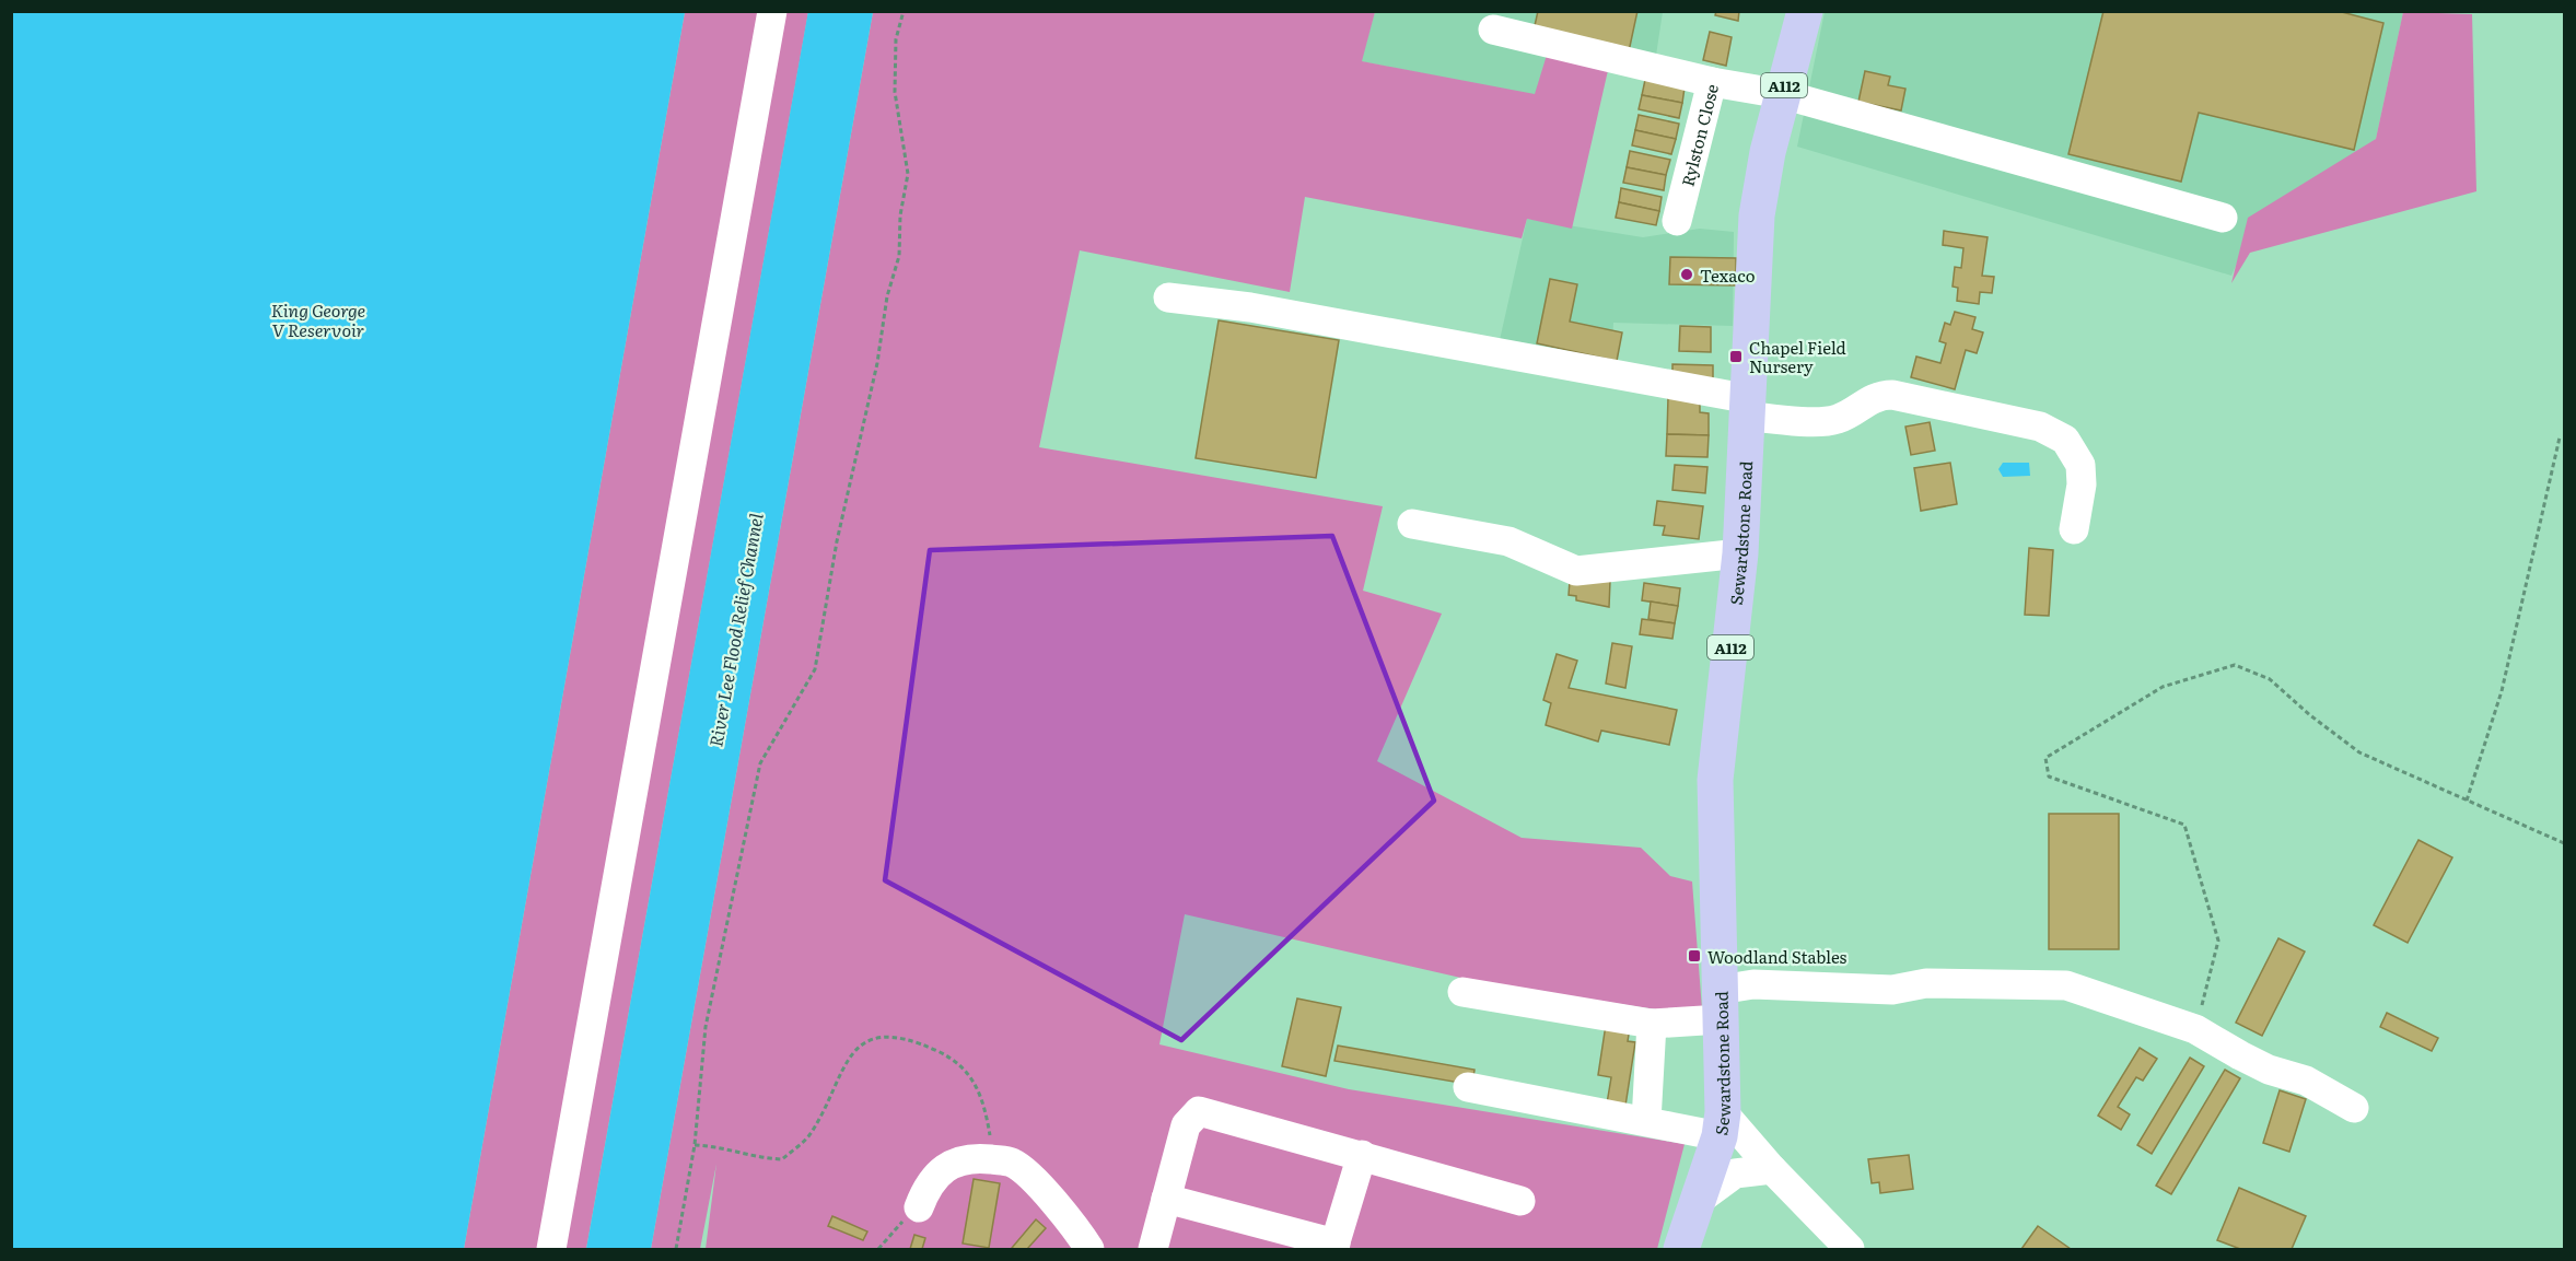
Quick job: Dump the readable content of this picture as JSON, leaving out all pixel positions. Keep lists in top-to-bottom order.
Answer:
{
  "streets": {
    "main road": ["A112", "Sewardstone Road"],
    "street": ["Rylston Close"]
  },
  "crossings": [
    ["Rylston Close", "Sewardstone Road"]
  ],
  "water": ["King George V Reservoir", "River Lee Flood Relief Channel"],
  "places": {
    "other": ["Texaco"],
    "transit": ["Chapel Field Nursery", "Woodland Stables"]
  }
}
